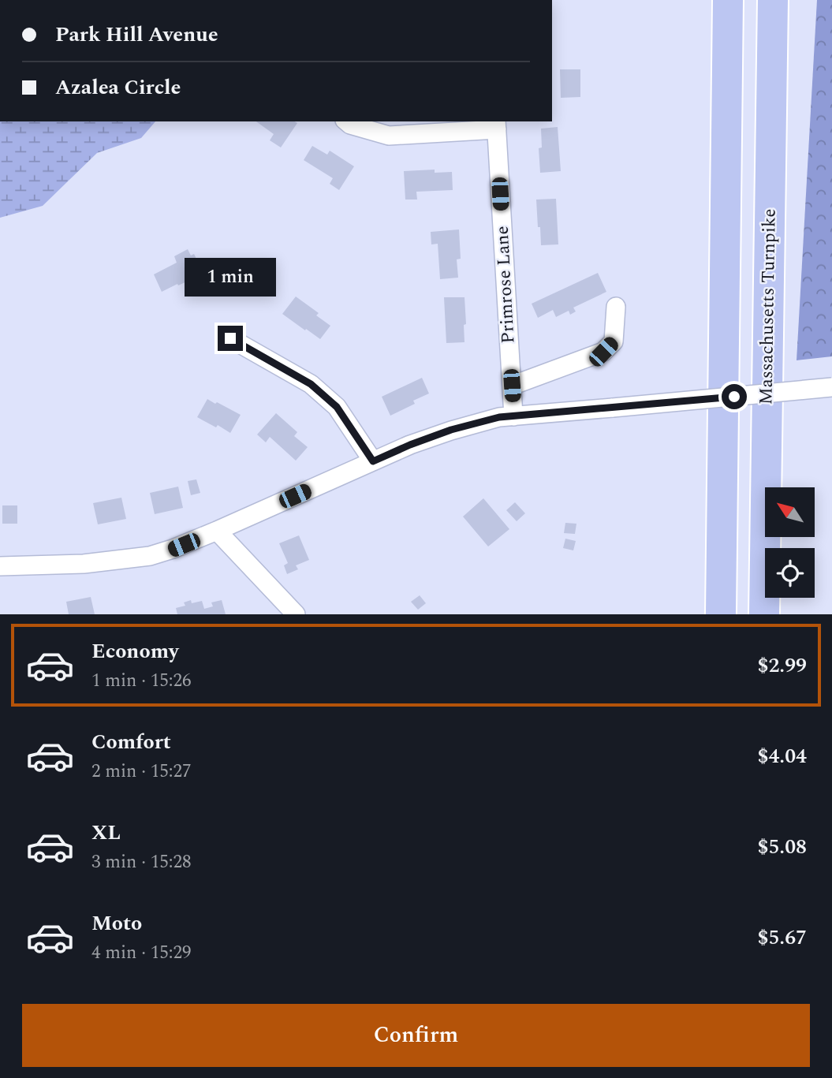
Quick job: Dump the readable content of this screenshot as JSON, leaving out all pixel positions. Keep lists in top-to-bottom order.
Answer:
{
  "streets": {
    "highway": ["Massachusetts Turnpike"],
    "street": ["Primrose Lane"]
  },
  "north": "top left",
  "page": {
    "banner": ["Park Hill Avenue", "Azalea Circle"],
    "bubble": "1 min",
    "list": [
      {
        "name": "Economy",
        "note": "1 min · 15:26",
        "value": "$2.99"
      },
      {
        "name": "Comfort",
        "note": "2 min · 15:27",
        "value": "$4.04"
      },
      {
        "name": "XL",
        "note": "3 min · 15:28",
        "value": "$5.08"
      },
      {
        "name": "Moto",
        "note": "4 min · 15:29",
        "value": "$5.67"
      }
    ],
    "buttons": "Confirm"
  }
}
